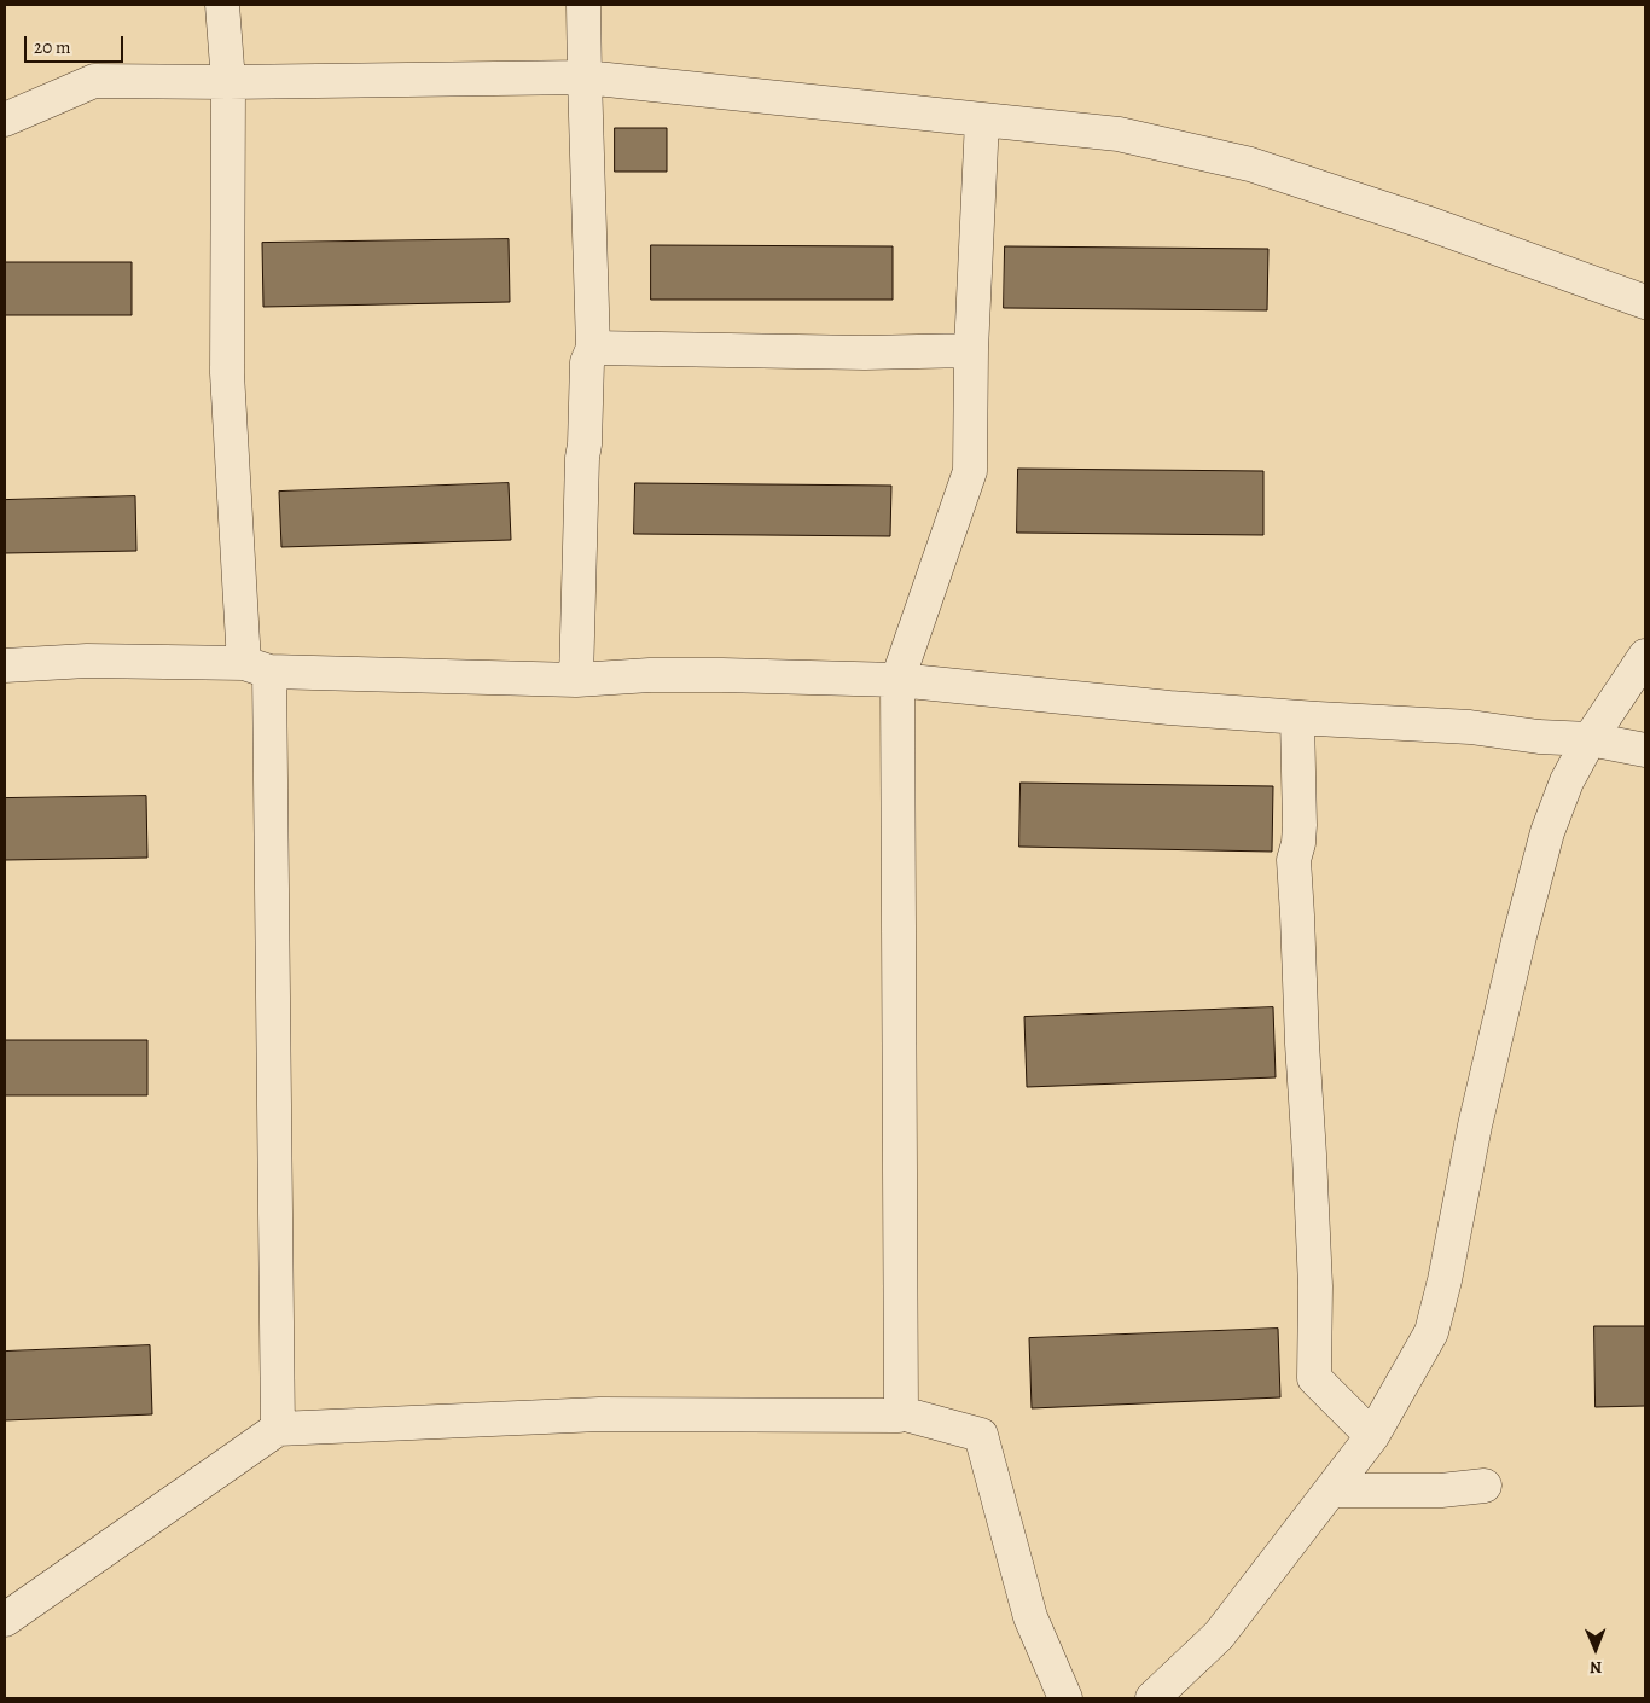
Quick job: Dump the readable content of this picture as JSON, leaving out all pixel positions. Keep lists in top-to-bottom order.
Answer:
{
  "scale_bar": "20 m",
  "north": "bottom"
}
